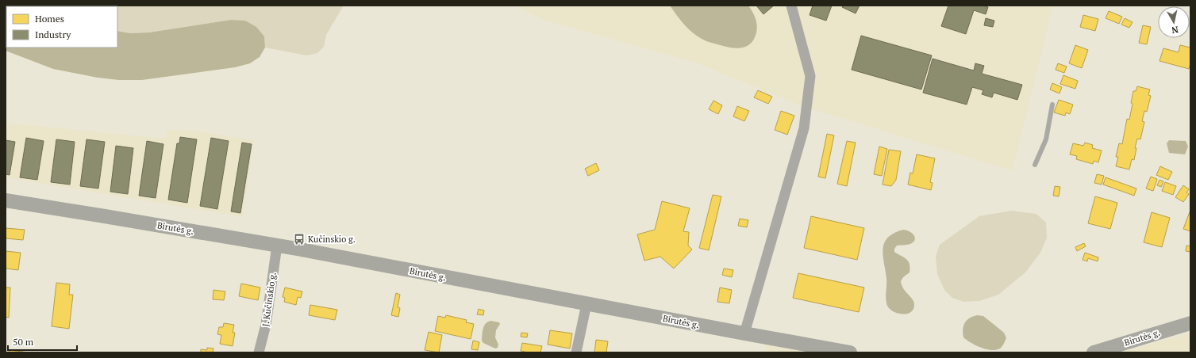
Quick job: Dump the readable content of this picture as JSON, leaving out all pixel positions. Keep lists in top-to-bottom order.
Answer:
{
  "streets": {
    "main road": ["Birutės g."],
    "street": ["J. Kučinskio g."]
  },
  "crossings": [
    ["Birutės g.", "J. Kučinskio g."]
  ],
  "places": {
    "bus stop": ["Kučinskio g."]
  },
  "legend": ["Homes", "Industry"],
  "scale_bar": "50 m",
  "north": "bottom"
}
